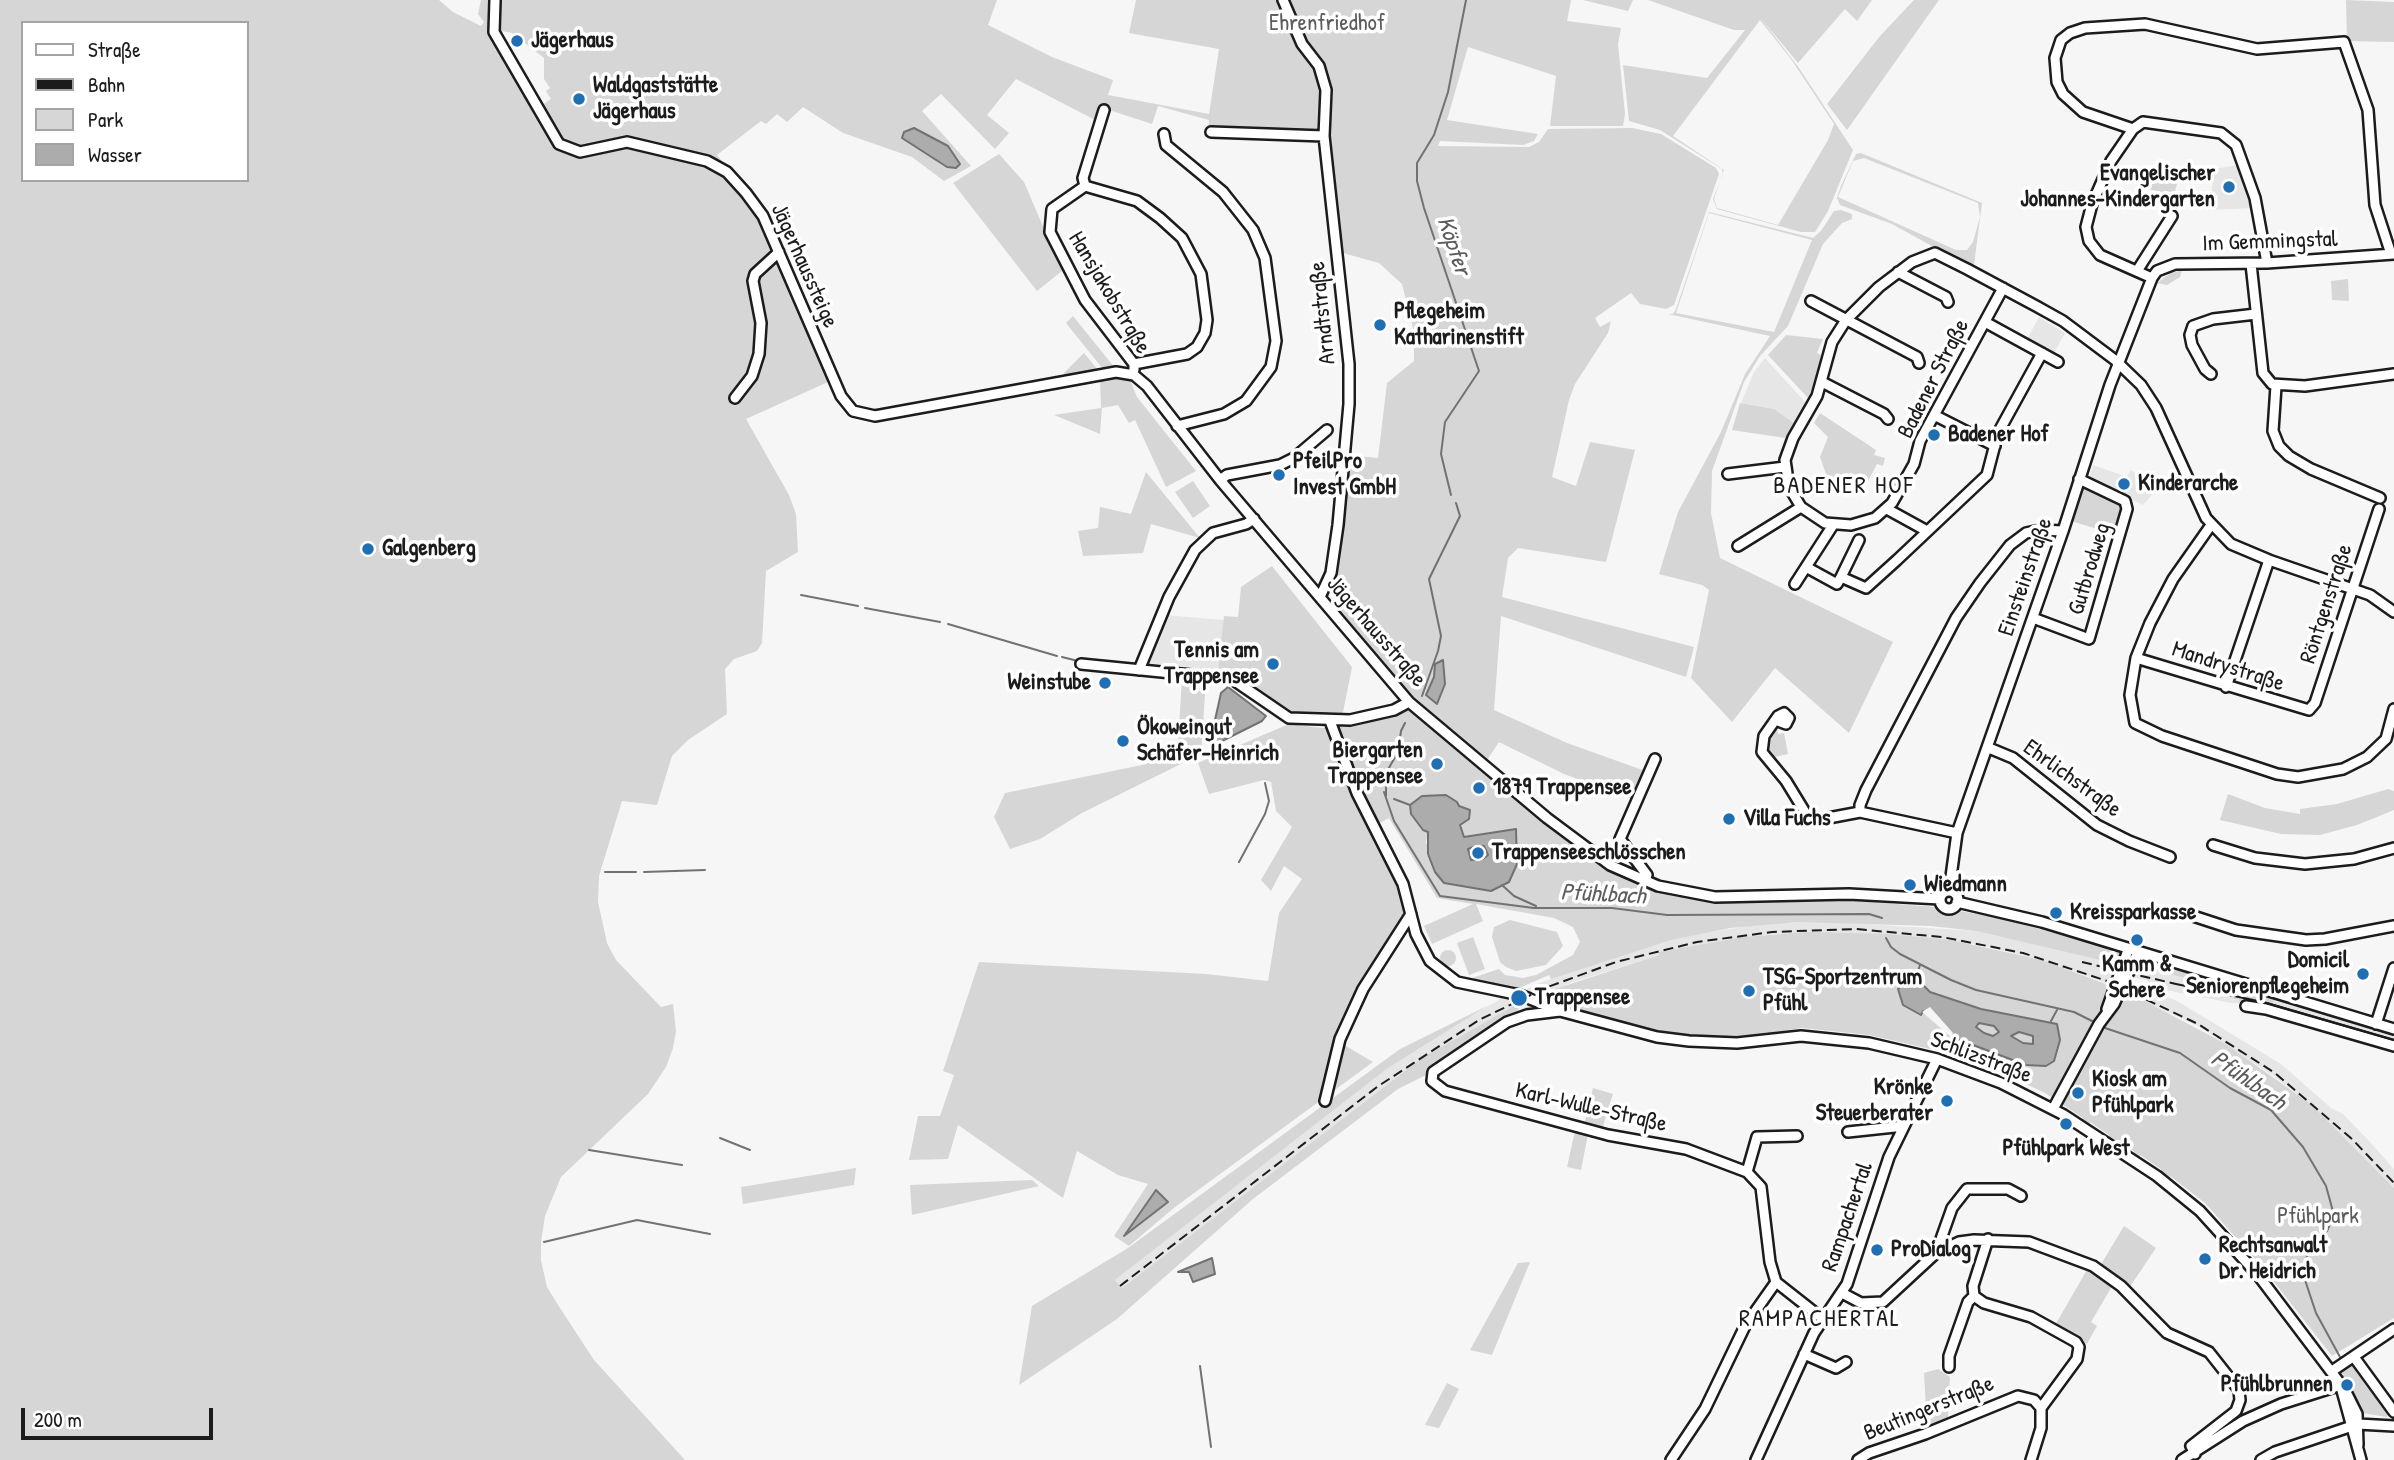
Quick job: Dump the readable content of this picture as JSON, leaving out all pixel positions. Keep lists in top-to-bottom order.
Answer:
{
  "streets": {
    "street": [
      "Im Gemmingstal",
      "Jägerhaussteige",
      "Hansjakobstraße",
      "Arndtstraße",
      "Badener Straße",
      "Gutbrodweg",
      "Einsteinstraße",
      "Röntgenstraße",
      "Jägerhausstraße",
      "Mandrystraße",
      "Ehrlichstraße",
      "Schlizstraße",
      "Karl-Wulle-Straße",
      "Rampachertal",
      "Beutingerstraße"
    ]
  },
  "crossings": [
    ["Im Gemmingstal", "Einsteinstraße"],
    ["Jägerhaussteige", "Hansjakobstraße"],
    ["Jägerhaussteige", "Jägerhausstraße"],
    ["Hansjakobstraße", "Jägerhausstraße"],
    ["Arndtstraße", "Jägerhausstraße"],
    ["Gutbrodweg", "Einsteinstraße"],
    ["Einsteinstraße", "Jägerhausstraße"],
    ["Einsteinstraße", "Ehrlichstraße"],
    ["Röntgenstraße", "Mandrystraße"],
    ["Schlizstraße", "Karl-Wulle-Straße"],
    ["Schlizstraße", "Rampachertal"]
  ],
  "districts": ["BADENER HOF", "RAMPACHERTAL"],
  "water": ["Köpfer", "Pfühlbach"],
  "parks": ["Ehrenfriedhof", "Pfühlpark"],
  "places": [
    "Jägerhaus",
    "Waldgaststätte Jägerhaus",
    "Evangelischer Johannes-Kindergarten",
    "Pflegeheim Katharinenstift",
    "Badener Hof",
    "PfeilPro Invest GmbH",
    "Kinderarche",
    "Galgenberg",
    "Tennis am Trappensee",
    "Weinstube",
    "Ökoweingut Schäfer-Heinrich",
    "Biergarten Trappensee",
    "1879 Trappensee",
    "Villa Fuchs",
    "Trappenseeschlösschen",
    "Wiedmann",
    "Kreissparkasse",
    "Kamm & Schere",
    "Domicil Seniorenpflegeheim",
    "TSG-Sportzentrum Pfühl",
    "Trappensee",
    "Kiosk am Pfühlpark",
    "Krönke Steuerberater",
    "Pfühlpark West",
    "ProDialog",
    "Rechtsanwalt Dr. Heidrich",
    "Pfühlbrunnen"
  ],
  "legend": [
    "Straße",
    "Bahn",
    "Park",
    "Wasser"
  ],
  "scale_bar": "200 m"
}
